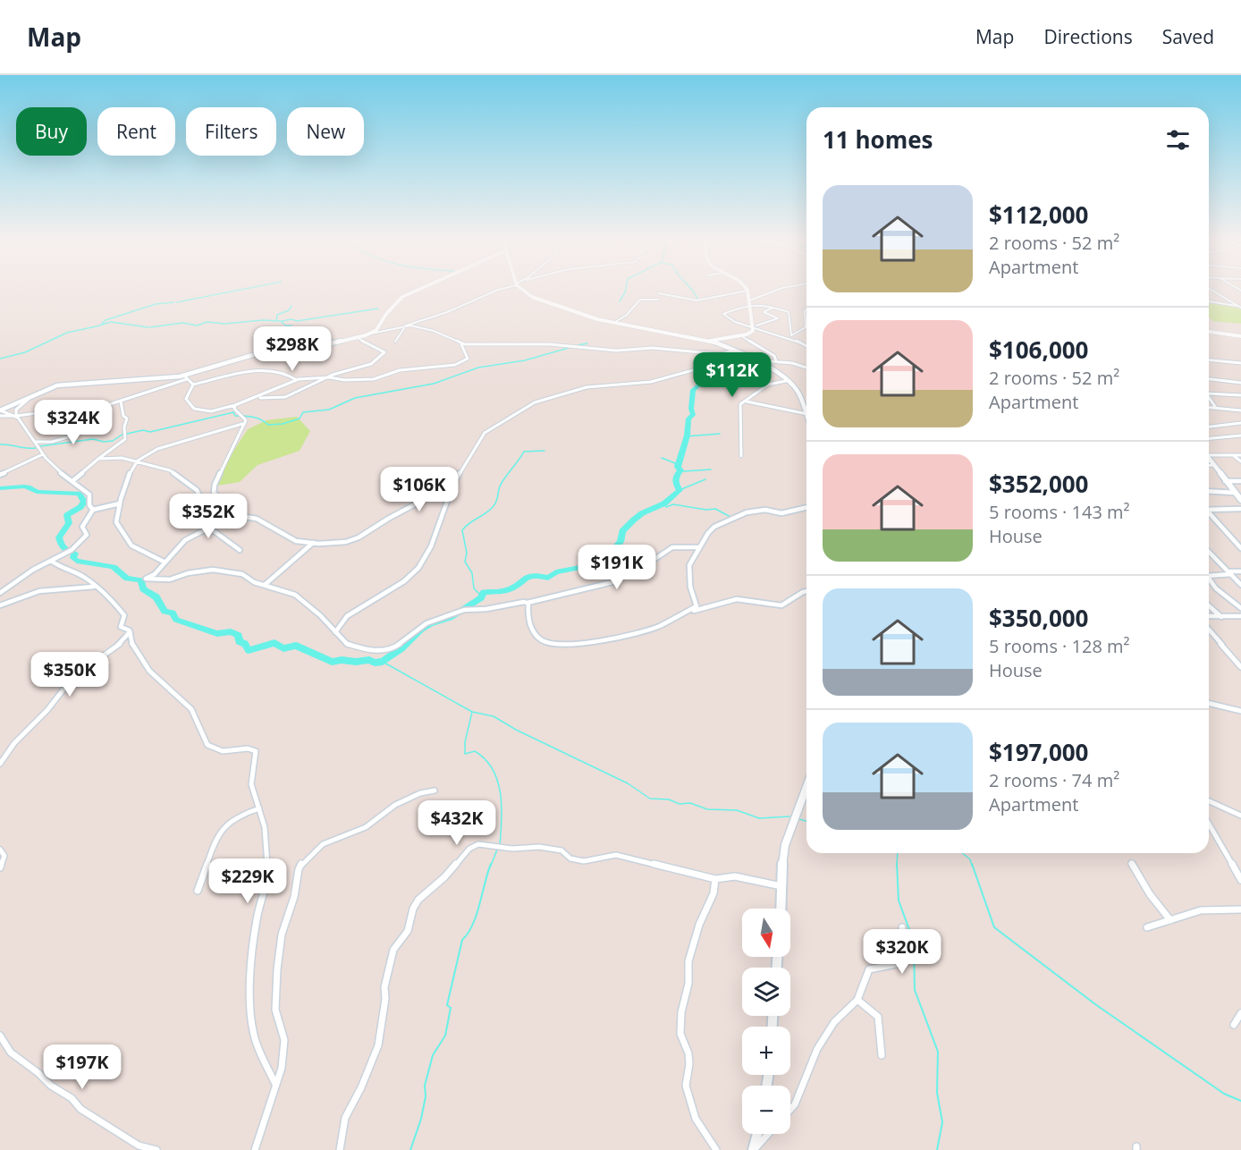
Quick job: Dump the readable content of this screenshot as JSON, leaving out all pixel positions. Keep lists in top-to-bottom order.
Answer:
{
  "north": "bottom",
  "page": {
    "header": "Map",
    "nav": ["Map", "Directions", "Saved"],
    "chip": [
      "Buy",
      "Rent",
      "Filters",
      "New"
    ],
    "heading": "11 homes",
    "list": [
      {
        "name": "$112,000",
        "note": "2 rooms · 52 m² · Apartment"
      },
      {
        "name": "$106,000",
        "note": "2 rooms · 52 m² · Apartment"
      },
      {
        "name": "$352,000",
        "note": "5 rooms · 143 m² · House"
      },
      {
        "name": "$350,000",
        "note": "5 rooms · 128 m² · House"
      },
      {
        "name": "$197,000",
        "note": "2 rooms · 74 m² · Apartment"
      }
    ],
    "price": [
      "$298K",
      "$112K",
      "$324K",
      "$106K",
      "$352K",
      "$191K",
      "$350K",
      "$432K",
      "$229K",
      "$320K",
      "$197K"
    ],
    "map_buttons": ["+", "−"]
  }
}
